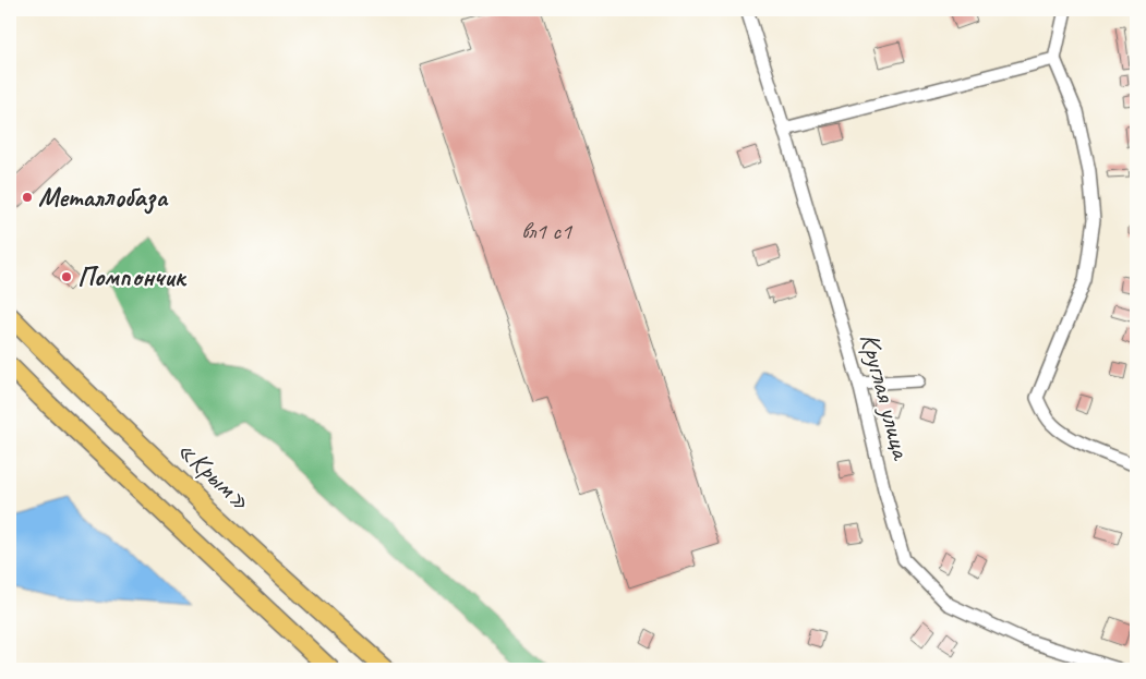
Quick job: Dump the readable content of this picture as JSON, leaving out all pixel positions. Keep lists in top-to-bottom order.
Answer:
{
  "streets": {
    "highway": ["«Крым»"],
    "street": ["Круглая улица"]
  },
  "places": ["Металлобаза", "Помпончик"],
  "house_numbers": ["вл1 с1"]
}
